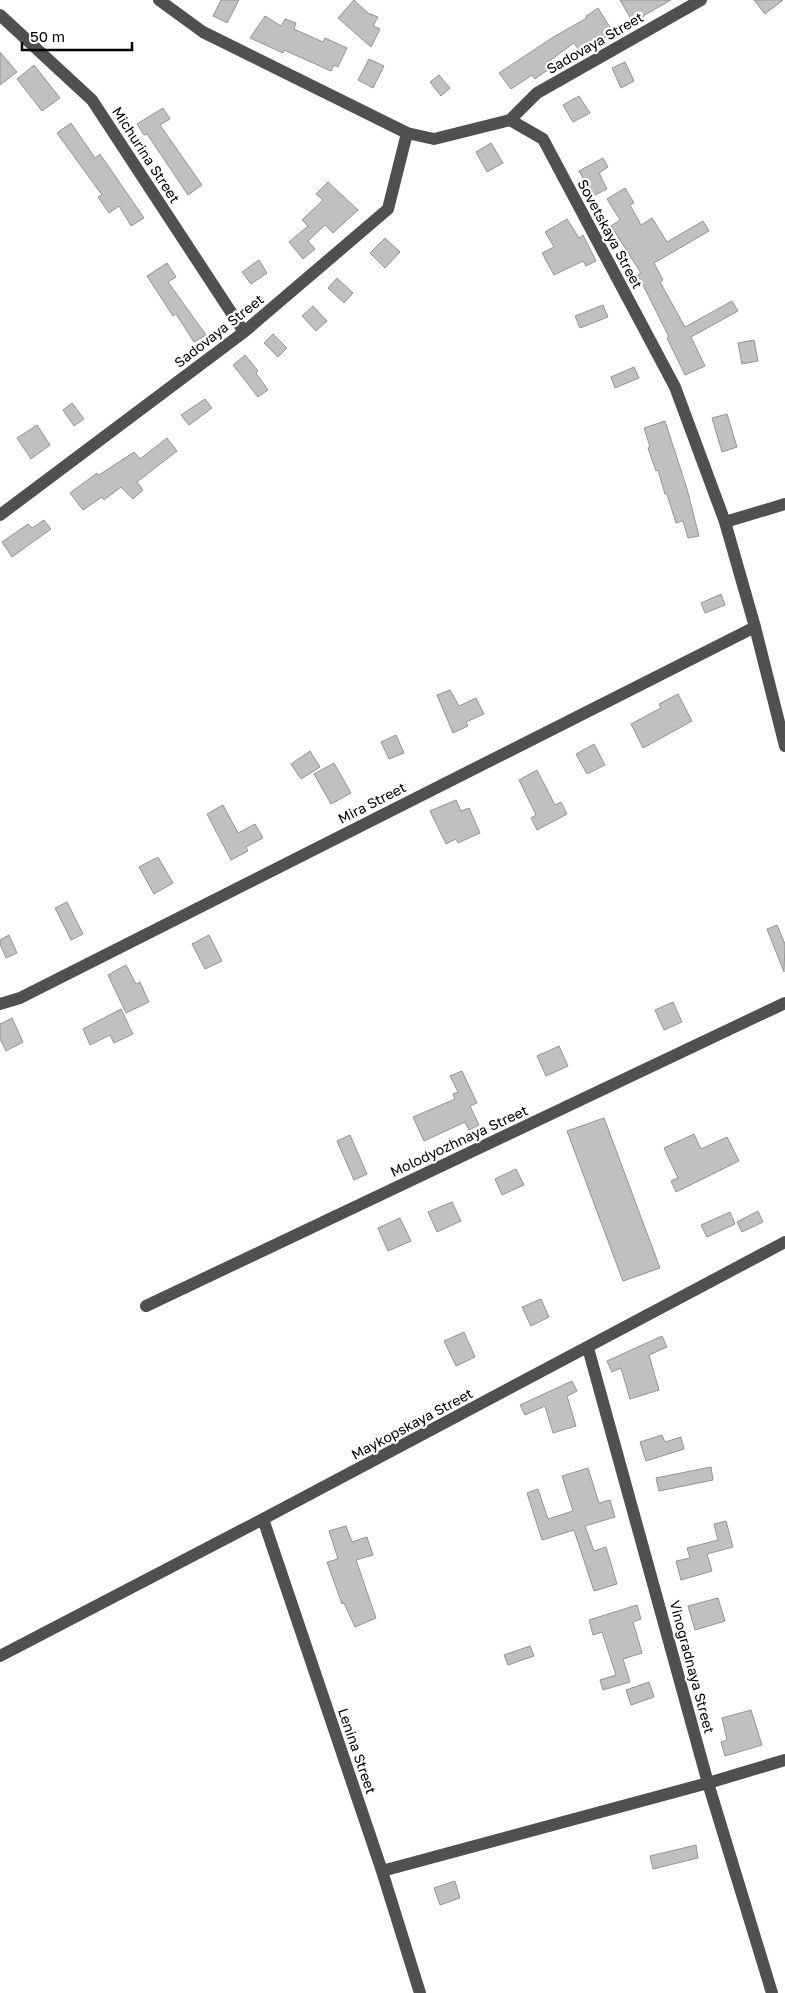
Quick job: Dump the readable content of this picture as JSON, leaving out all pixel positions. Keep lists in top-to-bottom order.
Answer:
{
  "streets": {
    "street": [
      "Sadovaya Street",
      "Michurina Street",
      "Sovetskaya Street",
      "Mira Street",
      "Molodyozhnaya Street",
      "Maykopskaya Street",
      "Vinogradnaya Street",
      "Lenina Street"
    ]
  },
  "crossings": [
    ["Sadovaya Street", "Michurina Street"],
    ["Sadovaya Street", "Sovetskaya Street"],
    ["Sovetskaya Street", "Mira Street"],
    ["Maykopskaya Street", "Vinogradnaya Street"],
    ["Maykopskaya Street", "Lenina Street"]
  ],
  "scale_bar": "50 m"
}
